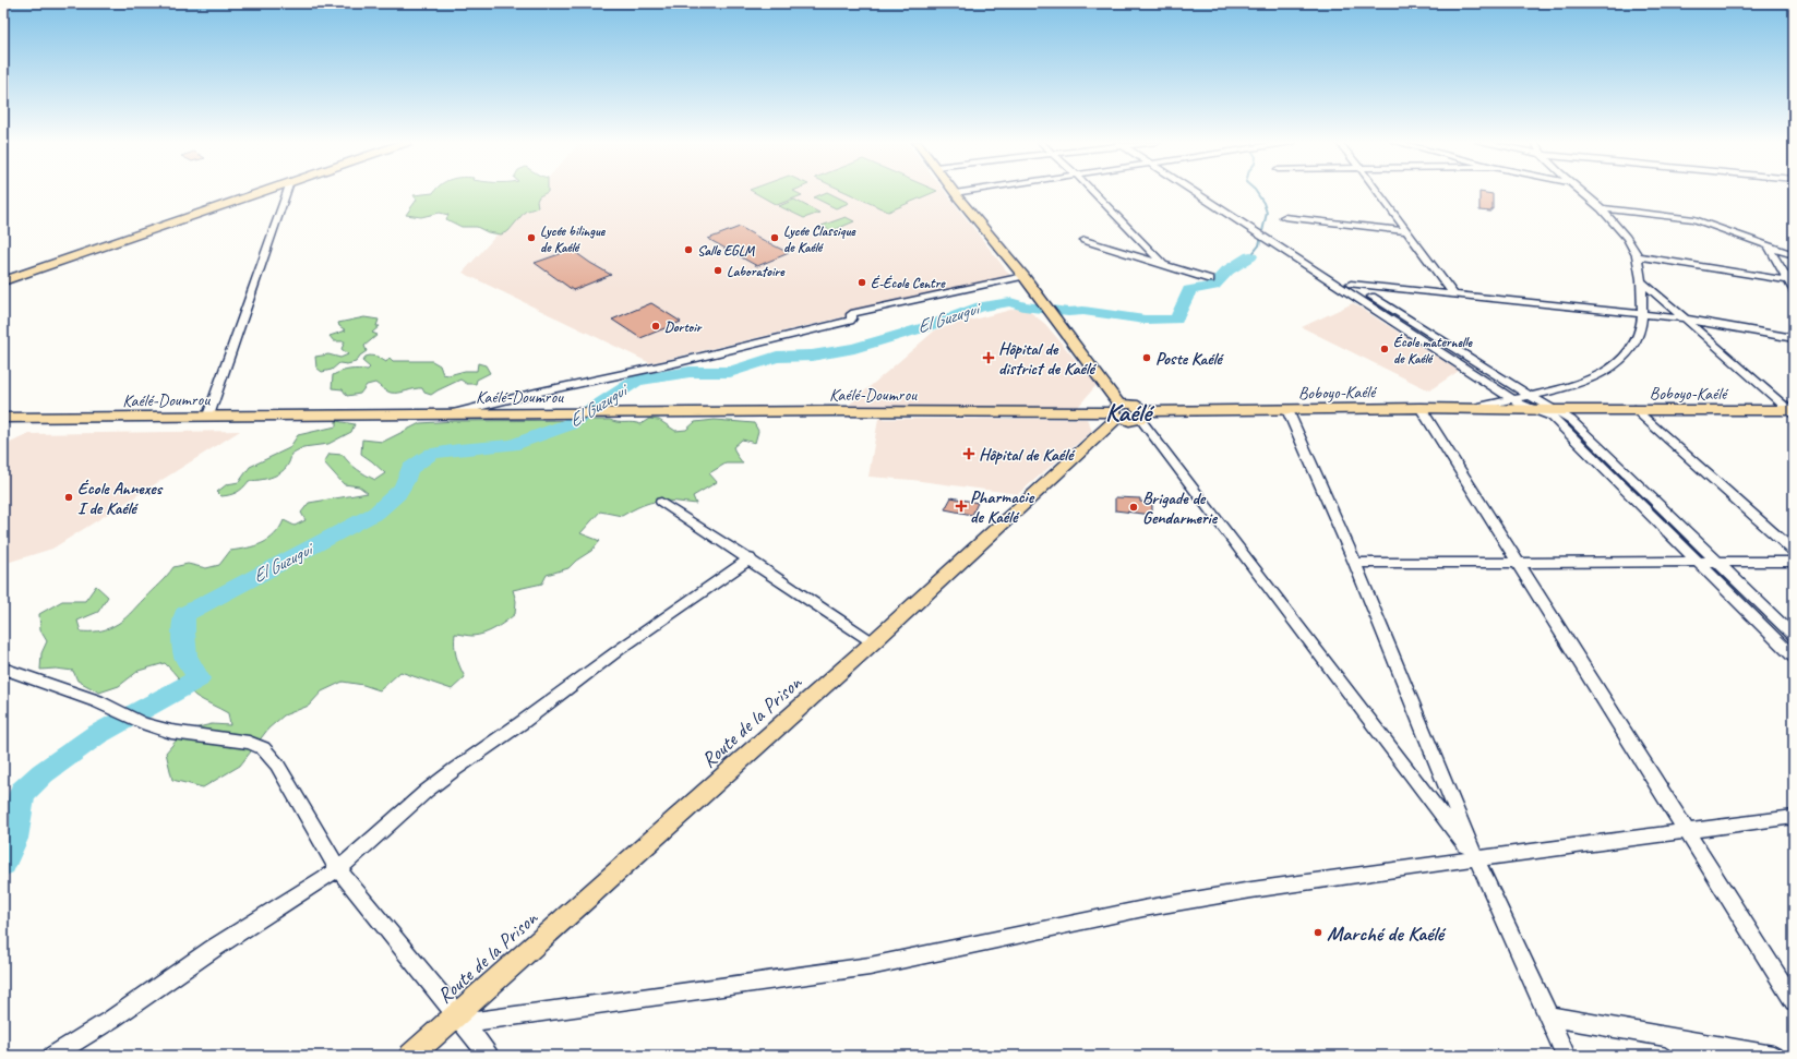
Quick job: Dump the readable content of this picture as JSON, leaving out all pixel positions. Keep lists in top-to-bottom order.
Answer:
{
  "streets": {
    "main road": ["Boboyo-Kaélé", "Kaélé-Doumrou", "Route de la Prison"]
  },
  "crossings": [
    ["Boboyo-Kaélé", "Kaélé-Doumrou"],
    ["Boboyo-Kaélé", "Route de la Prison"],
    ["Kaélé-Doumrou", "Route de la Prison"]
  ],
  "districts": ["Kaélé"],
  "water": ["El Guzugui"],
  "places": {
    "other": [
      "Lycée bilingue de Kaélé",
      "Lycée Classique de Kaélé",
      "Salle EGLM",
      "Laboratoire",
      "É-École Centre",
      "Dortoir",
      "École maternelle de Kaélé",
      "Poste Kaélé",
      "École Annexes I de Kaélé",
      "Brigade de Gendarmerie",
      "Marché de Kaélé"
    ],
    "health": ["Hôpital de district de Kaélé", "Hôpital de Kaélé", "Pharmacie de Kaélé"]
  }
}
